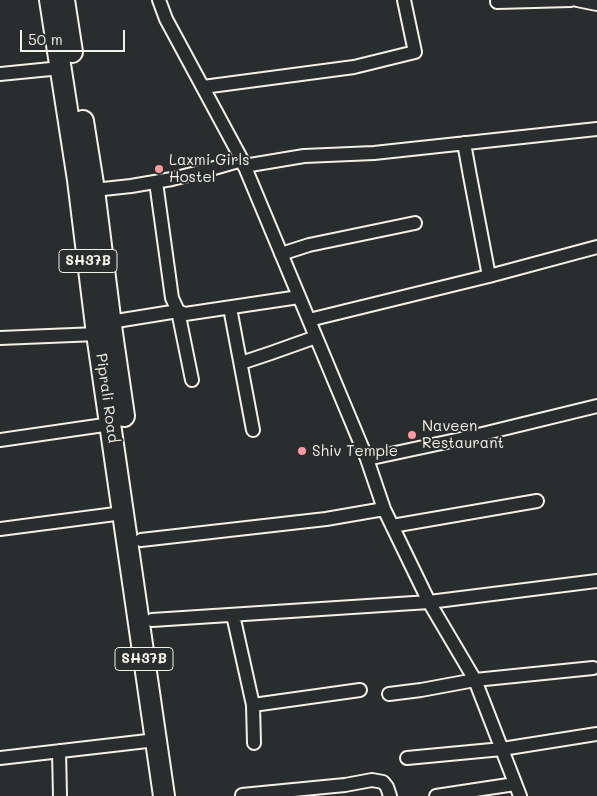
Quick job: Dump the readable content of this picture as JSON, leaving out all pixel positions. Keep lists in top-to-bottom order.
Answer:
{
  "streets": {
    "main road": ["SH37B", "Piprali Road"]
  },
  "places": ["Laxmi Girls Hostel", "Naveen Restaurant", "Shiv Temple"],
  "scale_bar": "50 m"
}
